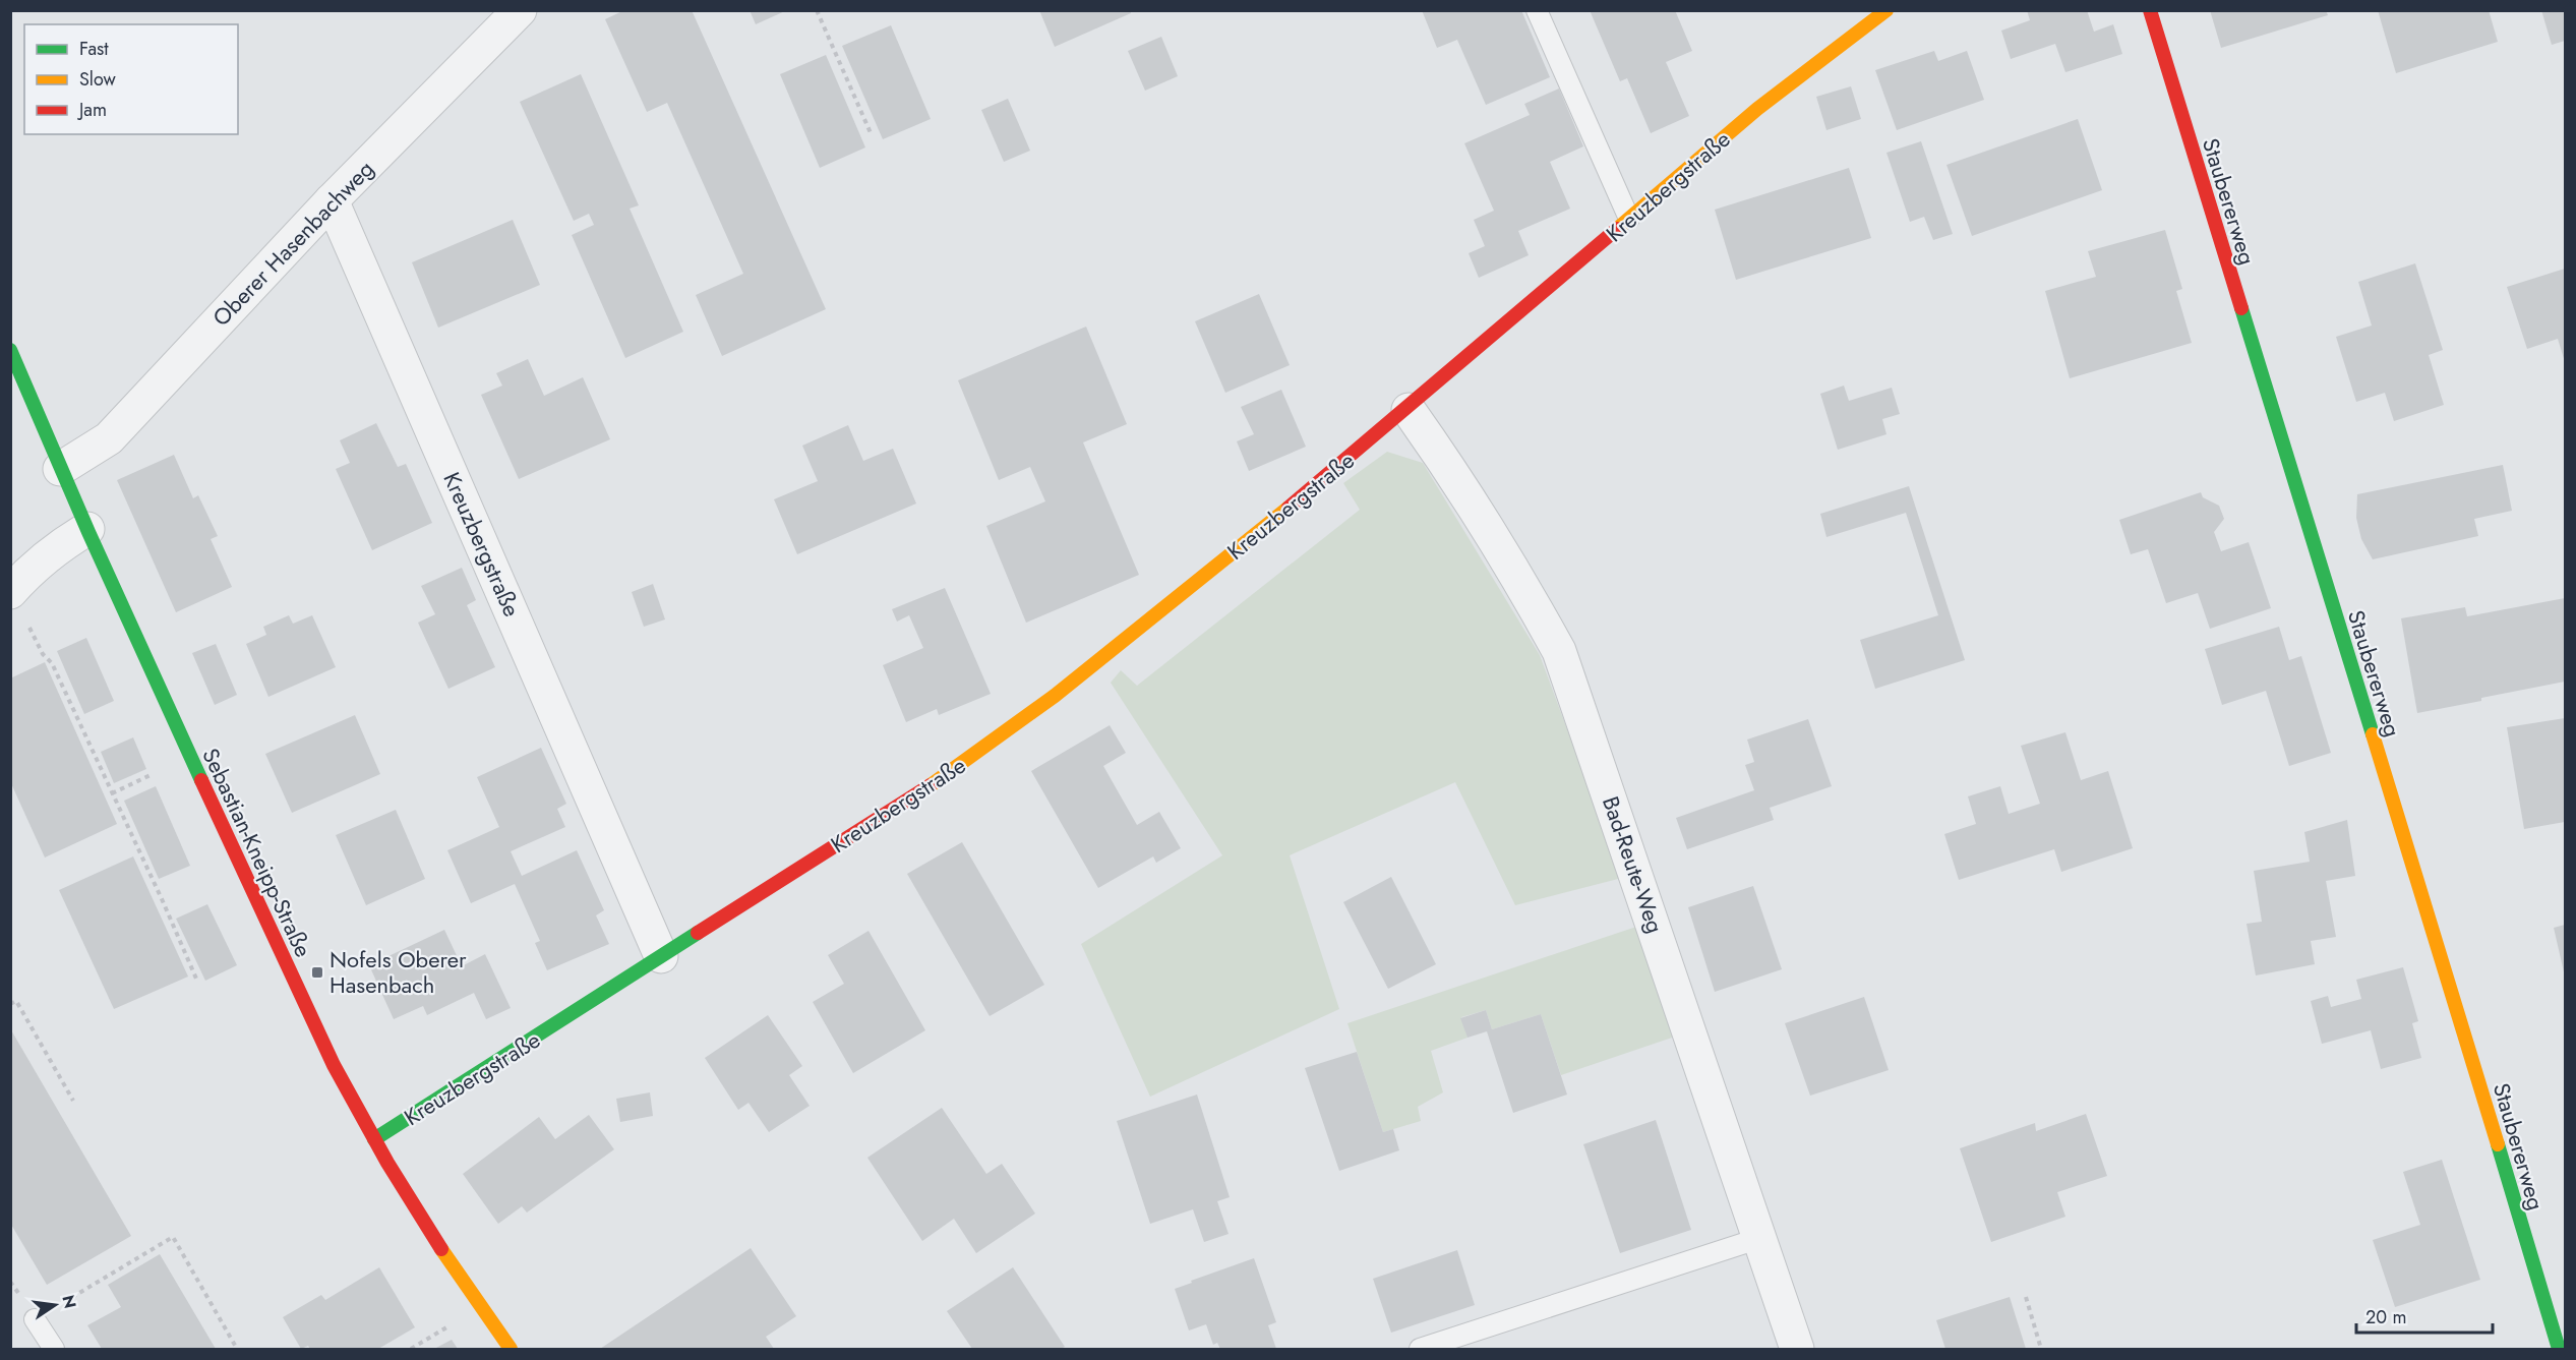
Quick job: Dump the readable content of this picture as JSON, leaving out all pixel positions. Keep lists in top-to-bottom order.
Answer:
{
  "streets": {
    "street": [
      "Kreuzbergstraße",
      "Staubererweg",
      "Oberer Hasenbachweg",
      "Sebastian-Kneipp-Straße",
      "Bad-Reute-Weg"
    ]
  },
  "crossings": [
    ["Kreuzbergstraße", "Oberer Hasenbachweg"],
    ["Kreuzbergstraße", "Sebastian-Kneipp-Straße"],
    ["Kreuzbergstraße", "Bad-Reute-Weg"],
    ["Oberer Hasenbachweg", "Sebastian-Kneipp-Straße"]
  ],
  "places": {
    "transit": ["Nofels Oberer Hasenbach"]
  },
  "legend": ["Fast", "Slow", "Jam"],
  "scale_bar": "20 m",
  "north": "right"
}
